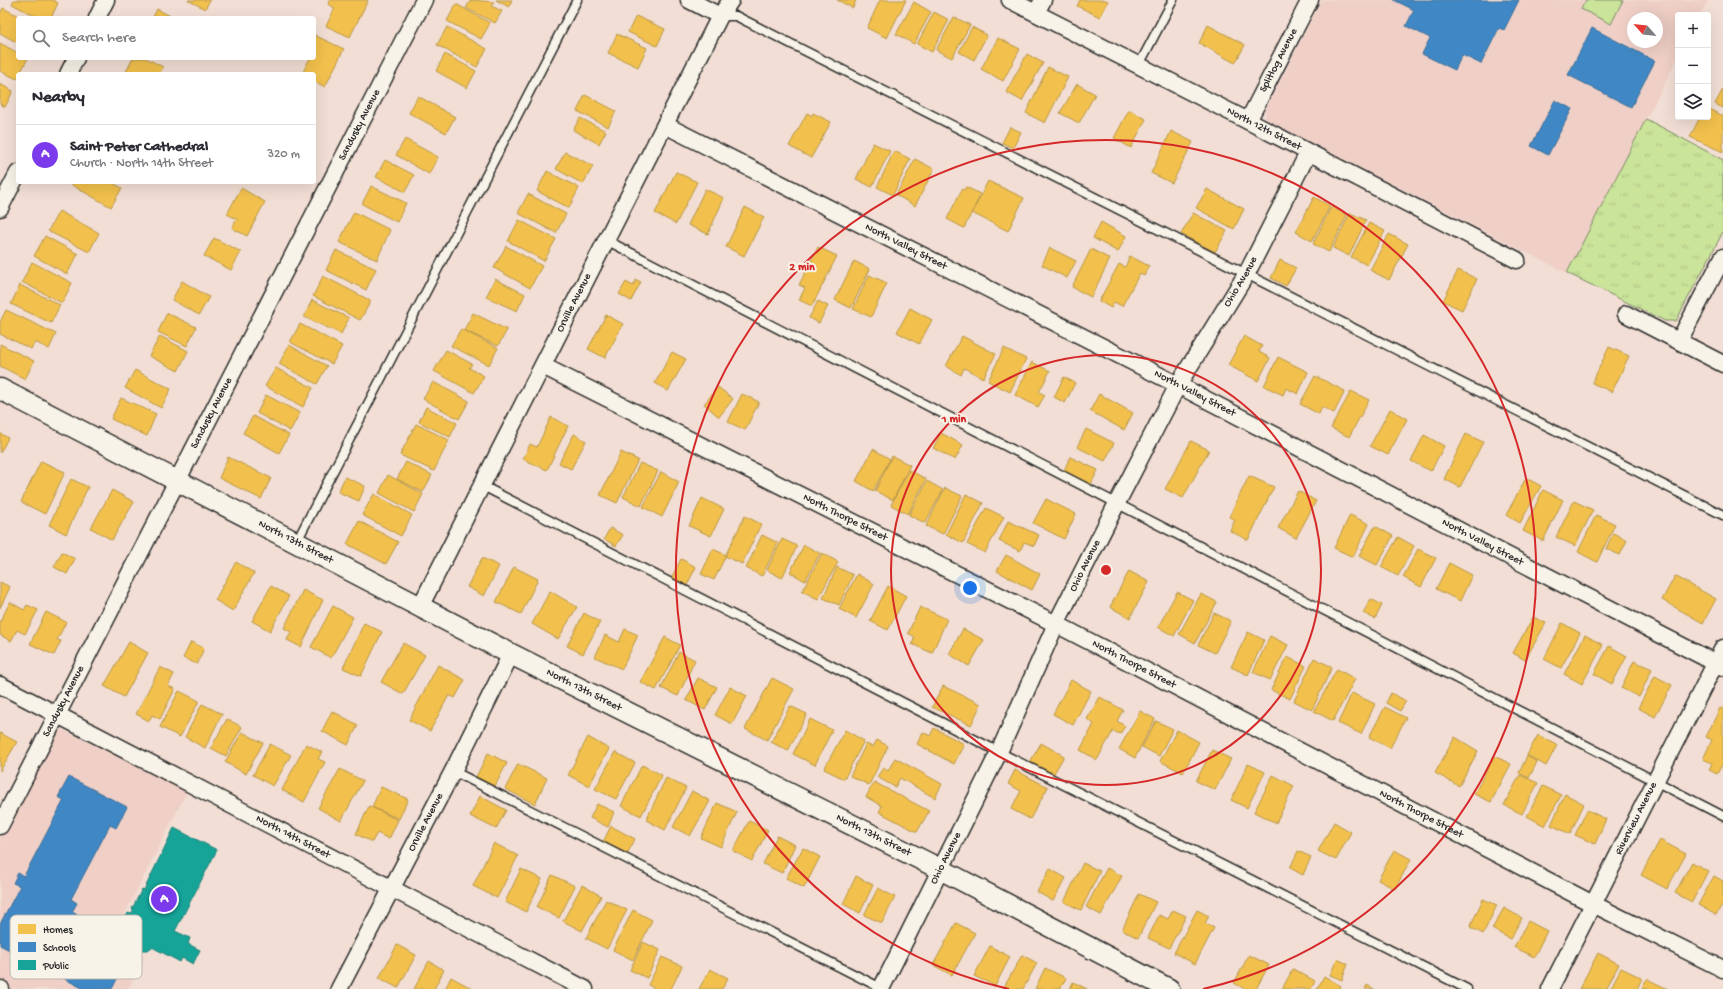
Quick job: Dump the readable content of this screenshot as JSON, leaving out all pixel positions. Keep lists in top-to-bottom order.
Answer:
{
  "streets": {
    "street": [
      "Splitlog Avenue",
      "Sandusky Avenue",
      "North 12th Street",
      "North Valley Street",
      "Ohio Avenue",
      "Orville Avenue",
      "North Thorpe Street",
      "North 13th Street",
      "Riverview Avenue",
      "North 14th Street"
    ]
  },
  "crossings": [
    ["Splitlog Avenue", "North 12th Street"],
    ["Sandusky Avenue", "North 13th Street"],
    ["Sandusky Avenue", "North 14th Street"],
    ["North 12th Street", "Ohio Avenue"],
    ["North Valley Street", "Ohio Avenue"],
    ["North Valley Street", "Orville Avenue"],
    ["North Valley Street", "Riverview Avenue"],
    ["Ohio Avenue", "North Thorpe Street"],
    ["Ohio Avenue", "North 13th Street"],
    ["Orville Avenue", "North Thorpe Street"],
    ["Orville Avenue", "North 13th Street"],
    ["Orville Avenue", "North 14th Street"],
    ["North Thorpe Street", "Riverview Avenue"]
  ],
  "legend": ["Homes", "Schools", "Public"],
  "north": "top left",
  "page": {
    "map_buttons": ["+", "−"],
    "search": "Search here",
    "heading": "Nearby",
    "list": [
      {
        "mark": "A",
        "name": "Saint Peter Cathedral",
        "note": "Church · North 14th Street",
        "value": "320 m"
      }
    ],
    "pins": "A"
  },
  "rings": ["2 min", "1 min"]
}
